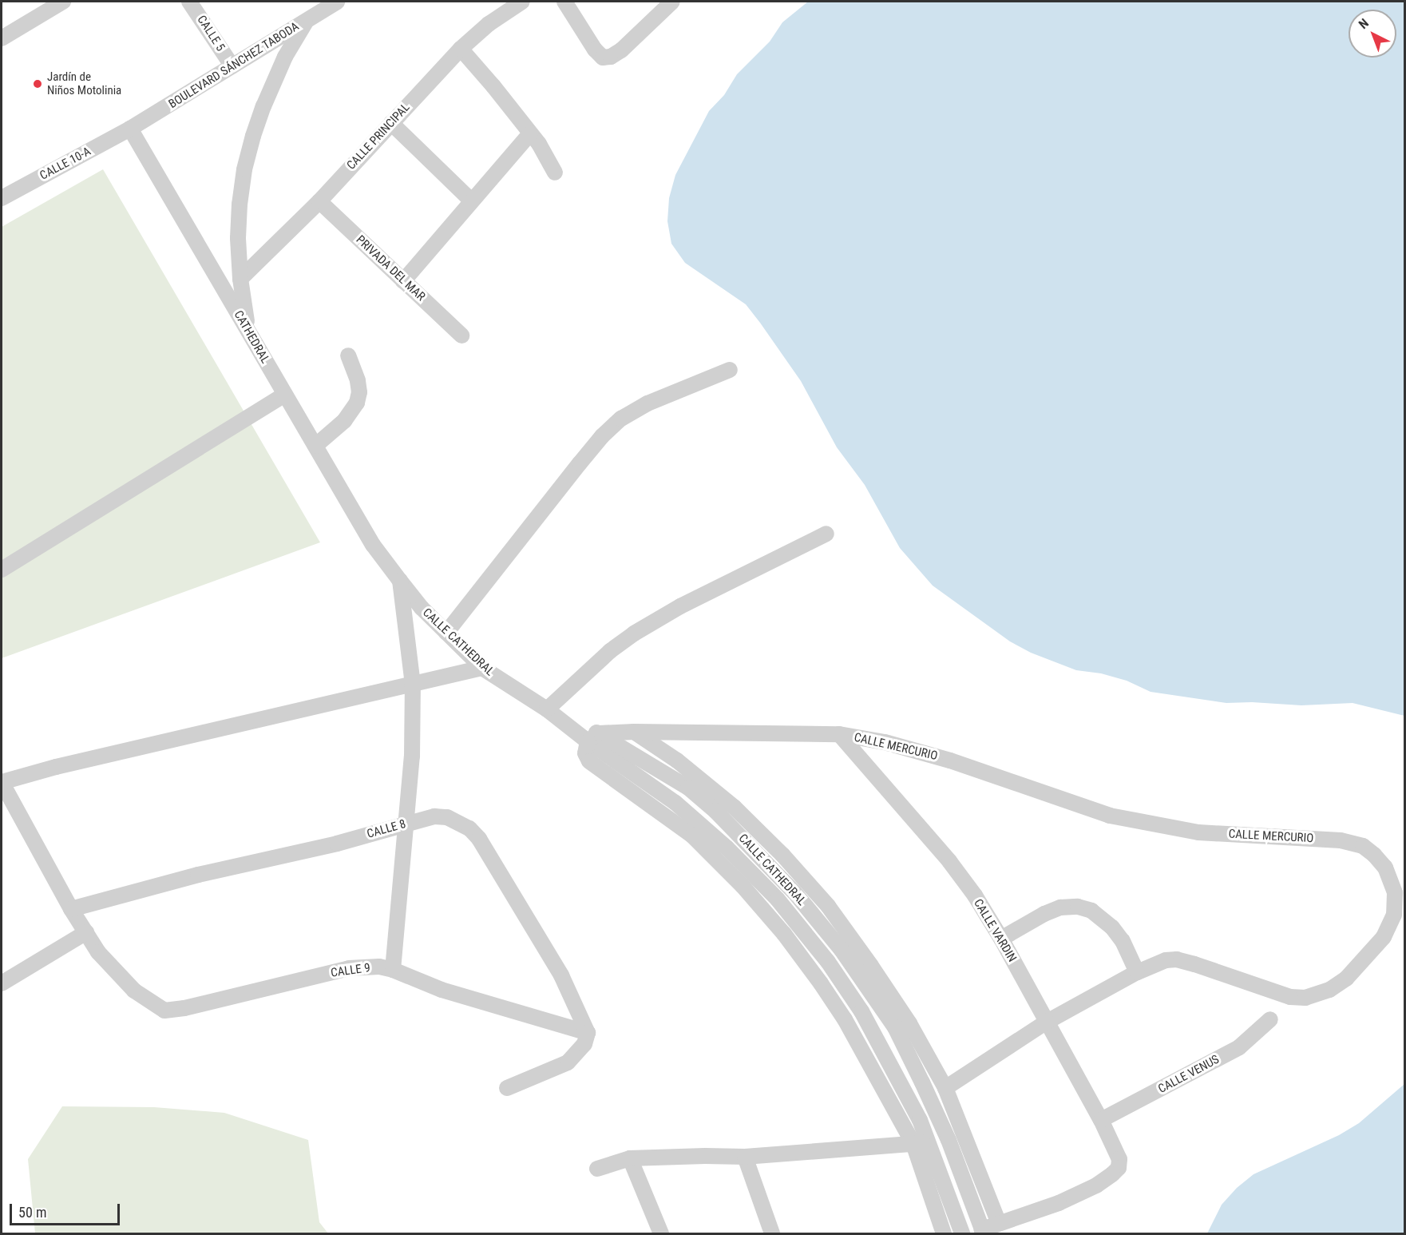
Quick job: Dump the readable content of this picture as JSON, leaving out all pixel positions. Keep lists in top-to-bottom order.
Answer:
{
  "streets": {
    "street": [
      "CALLE 5",
      "BOULEVARD SÁNCHEZ TABODA",
      "CALLE PRINCIPAL",
      "CALLE 10-A",
      "PRIVADA DEL MAR",
      "CATHEDRAL",
      "CALLE CATHEDRAL",
      "CALLE MERCURIO",
      "CALLE 8",
      "CALLE VARDIN",
      "CALLE 9",
      "CALLE VENUS"
    ]
  },
  "crossings": [
    ["CALLE 5", "BOULEVARD SÁNCHEZ TABODA"],
    ["BOULEVARD SÁNCHEZ TABODA", "CALLE 10-A"],
    ["BOULEVARD SÁNCHEZ TABODA", "CATHEDRAL"],
    ["CALLE PRINCIPAL", "PRIVADA DEL MAR"],
    ["CALLE 10-A", "CATHEDRAL"],
    ["CATHEDRAL", "CALLE CATHEDRAL"],
    ["CALLE CATHEDRAL", "CALLE MERCURIO"],
    ["CALLE MERCURIO", "CALLE VARDIN"],
    ["CALLE 8", "CALLE 9"],
    ["CALLE VARDIN", "CALLE VENUS"]
  ],
  "places": ["Jardín de Niños Motolinia"],
  "scale_bar": "50 m",
  "north": "top left"
}
